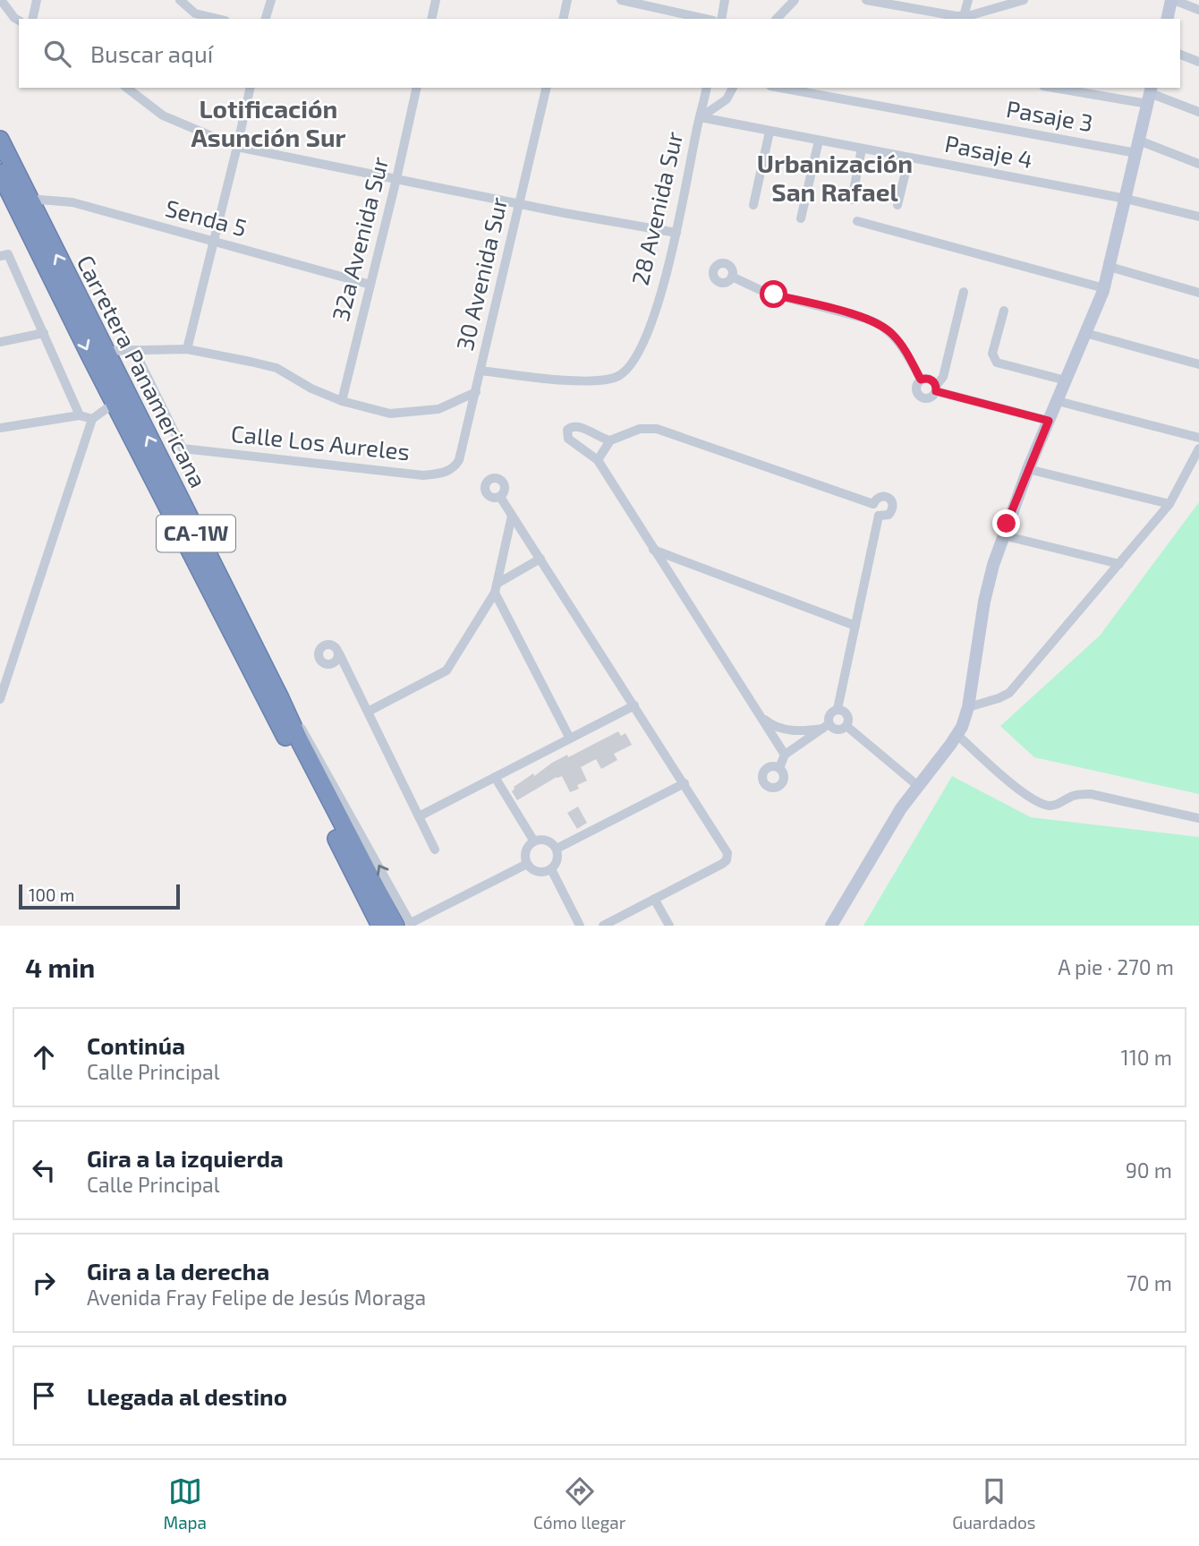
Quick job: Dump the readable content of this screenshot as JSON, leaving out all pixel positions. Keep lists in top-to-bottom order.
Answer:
{
  "streets": {
    "highway": ["Carretera Panamericana", "CA-1W"],
    "street": [
      "Pasaje 3",
      "Pasaje 4",
      "28 Avenida Sur",
      "Senda 5",
      "32a Avenida Sur",
      "30 Avenida Sur",
      "Calle Los Aureles"
    ]
  },
  "crossings": [
    ["Pasaje 4", "28 Avenida Sur"],
    ["28 Avenida Sur", "30 Avenida Sur"],
    ["Senda 5", "32a Avenida Sur"],
    ["Senda 5", "Carretera Panamericana"],
    ["30 Avenida Sur", "Calle Los Aureles"]
  ],
  "districts": ["Lotificación Asunción Sur", "Urbanización San Rafael"],
  "scale_bar": "100 m",
  "page": {
    "search": "Buscar aquí",
    "scale": "100 m",
    "heading": ["4 min", "A pie · 270 m"],
    "list": [
      ["Continúa", "Calle Principal", "110 m"],
      ["Gira a la izquierda", "Calle Principal", "90 m"],
      ["Gira a la derecha", "Avenida Fray Felipe de Jesús Moraga", "70 m"],
      "Llegada al destino"
    ],
    "nav": ["Mapa", "Cómo llegar", "Guardados"]
  }
}
